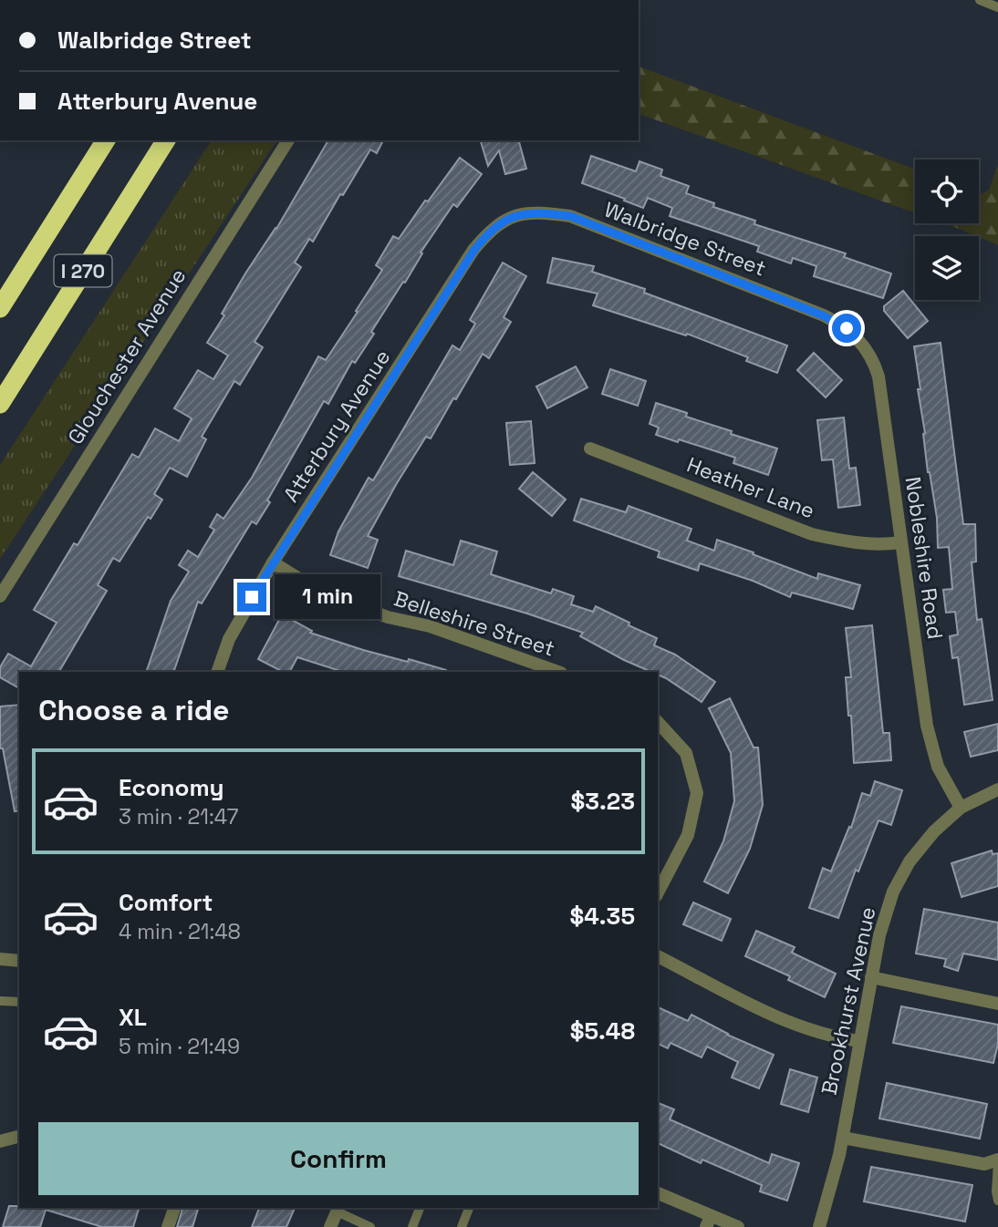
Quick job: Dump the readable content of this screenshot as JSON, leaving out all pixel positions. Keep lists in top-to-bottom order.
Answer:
{
  "streets": {
    "highway": ["I 270"],
    "street": [
      "Walbridge Street",
      "Glouchester Avenue",
      "Atterbury Avenue",
      "Heather Lane",
      "Nobleshire Road",
      "Belleshire Street",
      "Brookhurst Avenue"
    ]
  },
  "crossings": [
    ["Walbridge Street", "Atterbury Avenue"],
    ["Walbridge Street", "Nobleshire Road"],
    ["Atterbury Avenue", "Belleshire Street"],
    ["Heather Lane", "Nobleshire Road"],
    ["Nobleshire Road", "Brookhurst Avenue"]
  ],
  "page": {
    "banner": ["Walbridge Street", "Atterbury Avenue"],
    "bubble": "1 min",
    "heading": "Choose a ride",
    "list": [
      {
        "name": "Economy",
        "note": "3 min · 21:47",
        "value": "$3.23"
      },
      {
        "name": "Comfort",
        "note": "4 min · 21:48",
        "value": "$4.35"
      },
      {
        "name": "XL",
        "note": "5 min · 21:49",
        "value": "$5.48"
      }
    ],
    "buttons": "Confirm"
  }
}
